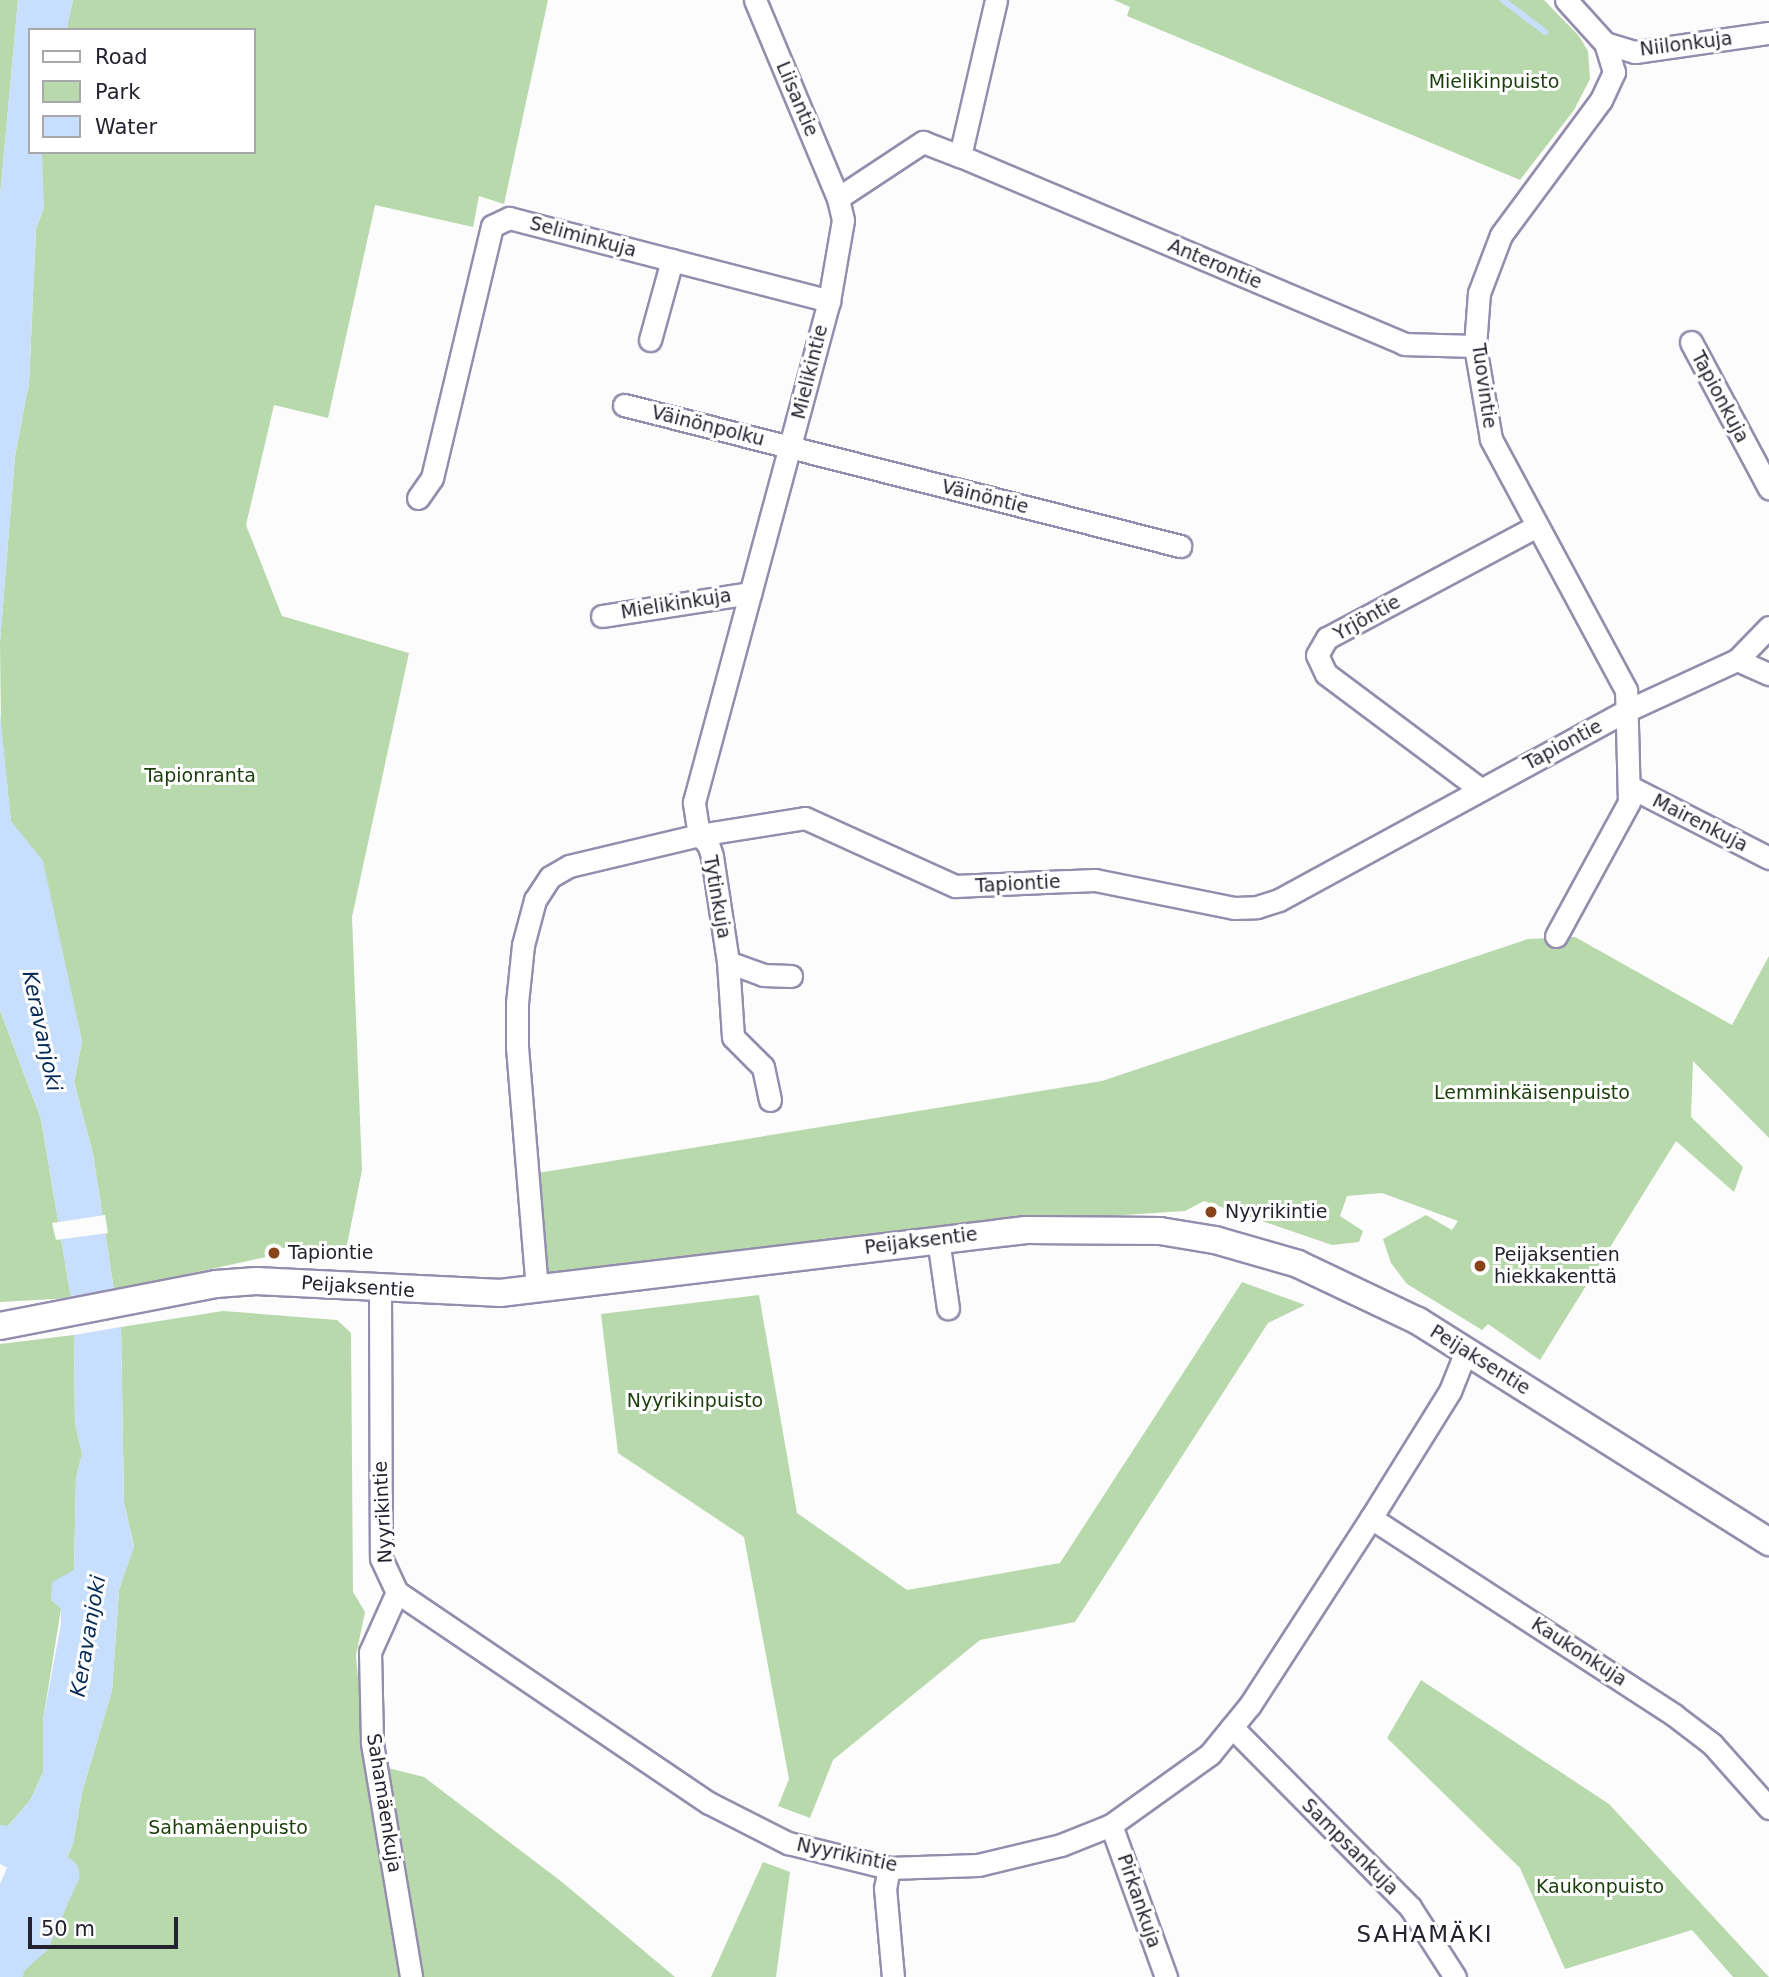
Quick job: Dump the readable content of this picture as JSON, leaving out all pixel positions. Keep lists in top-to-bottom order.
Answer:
{
  "streets": {
    "street": [
      "Niilonkuja",
      "Liisantie",
      "Seliminkuja",
      "Anterontie",
      "Mielikintie",
      "Tuovintie",
      "Tapionkuja",
      "Väinönpolku",
      "Väinöntie",
      "Mielikinkuja",
      "Yrjöntie",
      "Tapiontie",
      "Mairenkuja",
      "Tytinkuja",
      "Peijaksentie",
      "Nyyrikintie",
      "Kaukonkuja",
      "Sahamäenkuja",
      "Sampsankuja",
      "Pirkankuja"
    ]
  },
  "crossings": [
    ["Niilonkuja", "Tuovintie"],
    ["Liisantie", "Mielikintie"],
    ["Seliminkuja", "Mielikintie"],
    ["Anterontie", "Tuovintie"],
    ["Mielikintie", "Väinönpolku"],
    ["Mielikintie", "Väinöntie"],
    ["Mielikintie", "Mielikinkuja"],
    ["Mielikintie", "Tapiontie"],
    ["Mielikintie", "Tytinkuja"],
    ["Tuovintie", "Yrjöntie"],
    ["Tuovintie", "Tapiontie"],
    ["Tuovintie", "Mairenkuja"],
    ["Väinönpolku", "Väinöntie"],
    ["Yrjöntie", "Tapiontie"],
    ["Tapiontie", "Tytinkuja"],
    ["Tapiontie", "Peijaksentie"],
    ["Peijaksentie", "Nyyrikintie"],
    ["Nyyrikintie", "Kaukonkuja"],
    ["Nyyrikintie", "Sahamäenkuja"],
    ["Nyyrikintie", "Sampsankuja"],
    ["Nyyrikintie", "Pirkankuja"]
  ],
  "districts": ["SAHAMÄKI"],
  "water": ["Keravanjoki"],
  "parks": [
    "Mielikinpuisto",
    "Tapionranta",
    "Lemminkäisenpuisto",
    "Nyyrikinpuisto",
    "Sahamäenpuisto",
    "Kaukonpuisto"
  ],
  "places": ["Nyyrikintie", "Tapiontie", "Peijaksentien hiekkakenttä"],
  "legend": ["Road", "Park", "Water"],
  "scale_bar": "50 m"
}
